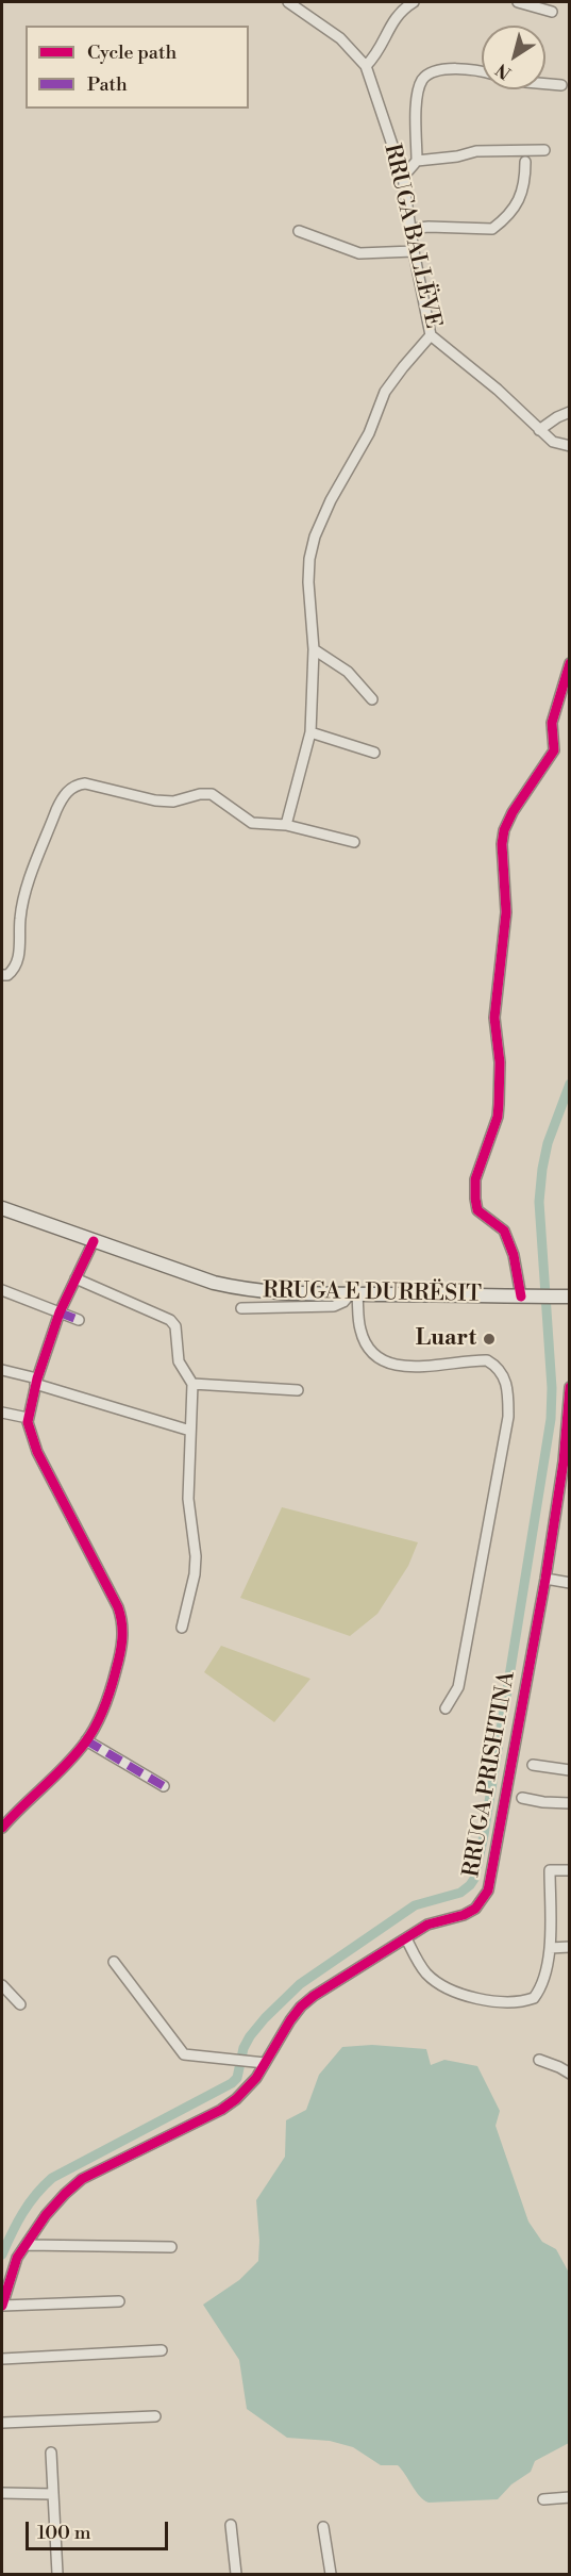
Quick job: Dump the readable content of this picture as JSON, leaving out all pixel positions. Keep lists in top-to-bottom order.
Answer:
{
  "streets": {
    "main road": ["RRUGA E DURRËSIT"],
    "street": ["RRUGA BALLËVE", "RRUGA PRISHTINA"]
  },
  "places": ["Luart"],
  "legend": ["Cycle path", "Path"],
  "scale_bar": "100 m",
  "north": "bottom left"
}
